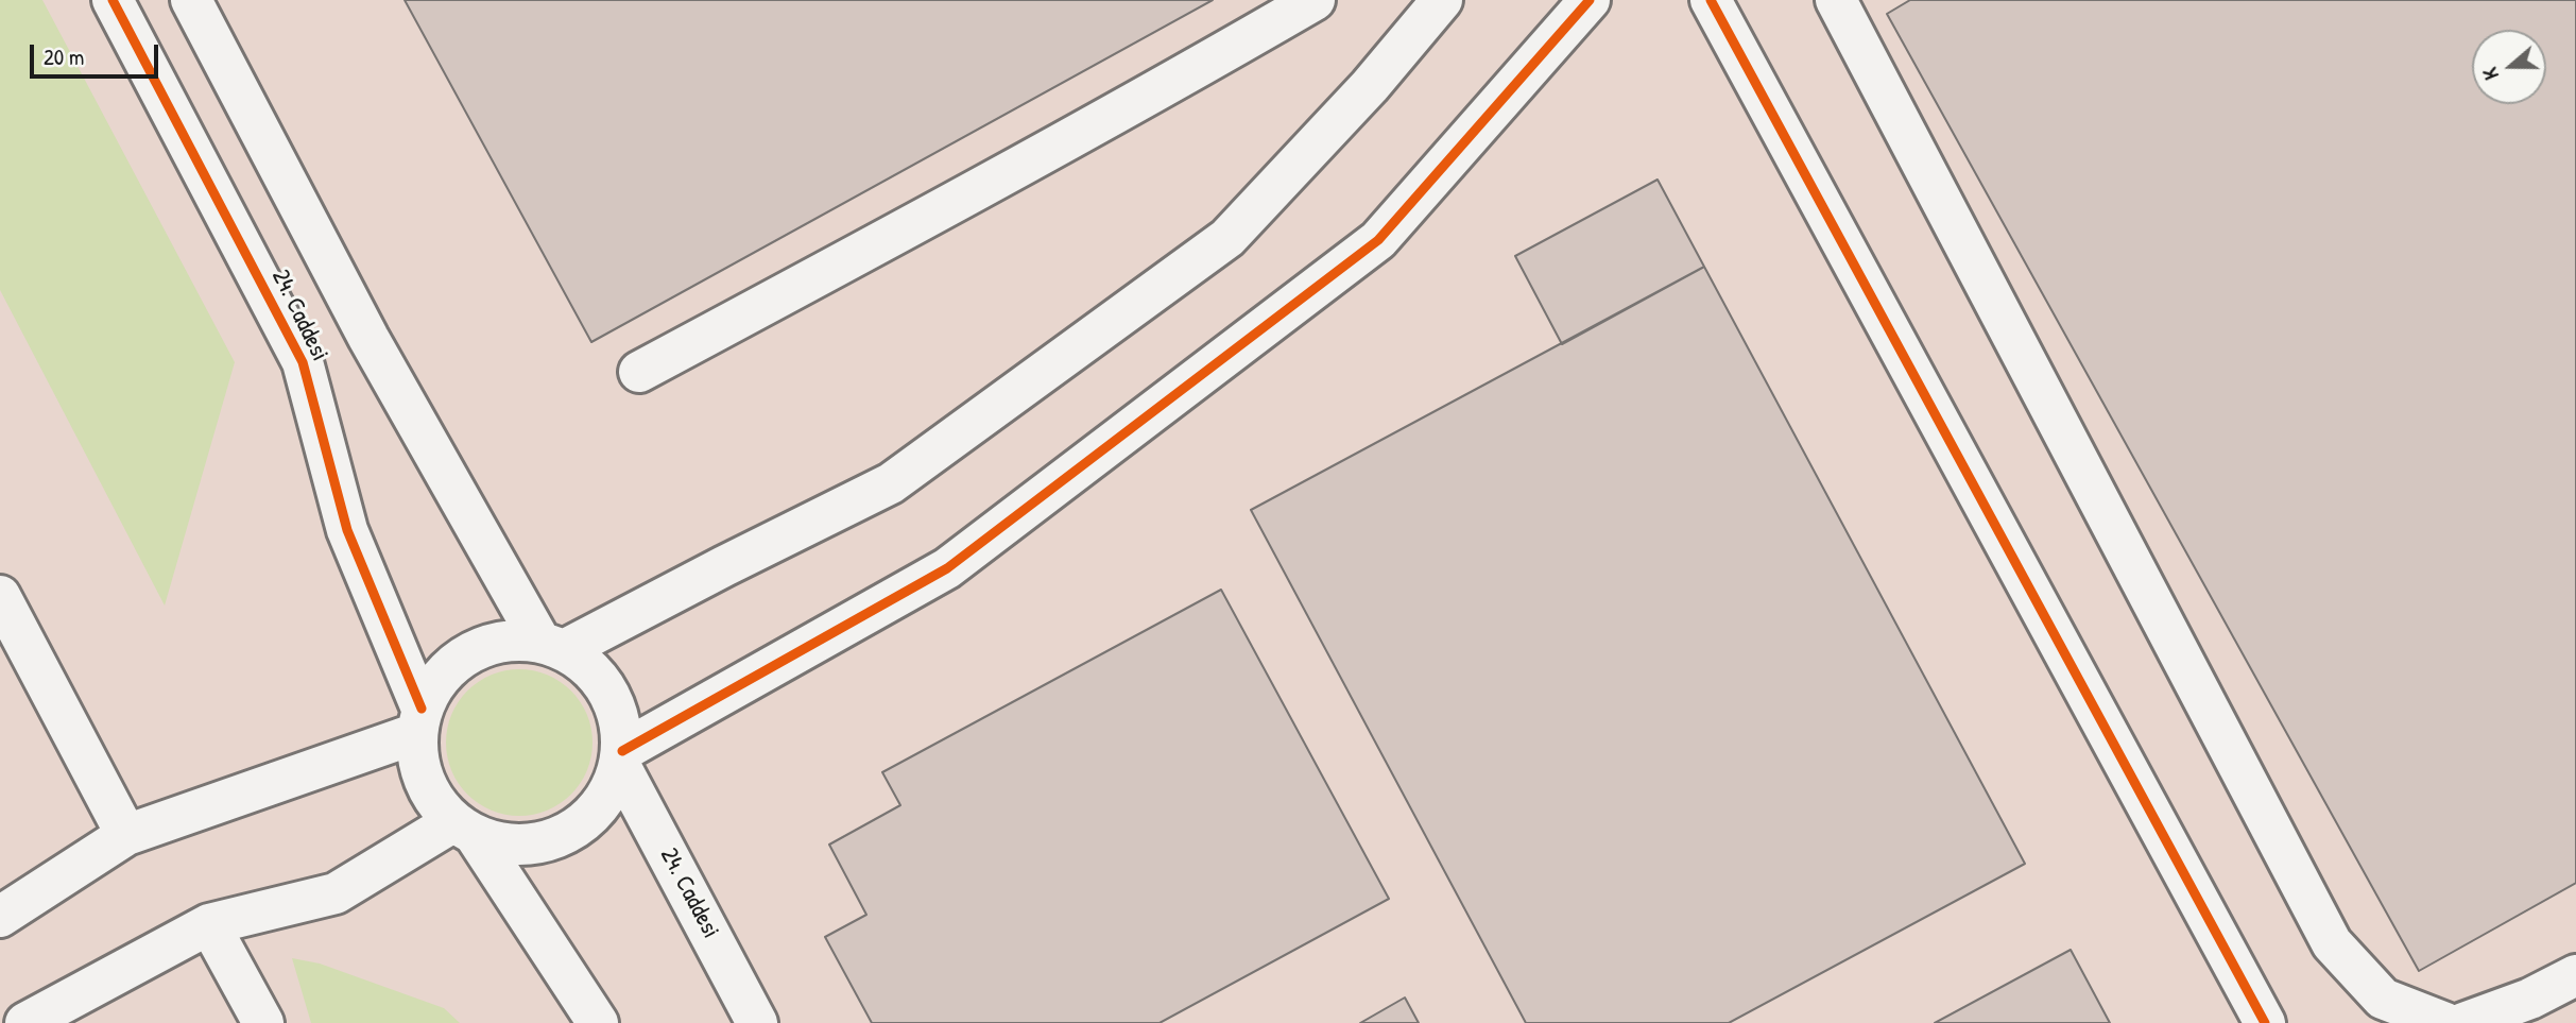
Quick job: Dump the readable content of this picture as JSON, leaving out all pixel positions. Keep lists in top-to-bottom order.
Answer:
{
  "streets": {
    "street": ["24. Caddesi"]
  },
  "scale_bar": "20 m",
  "north": "left"
}
